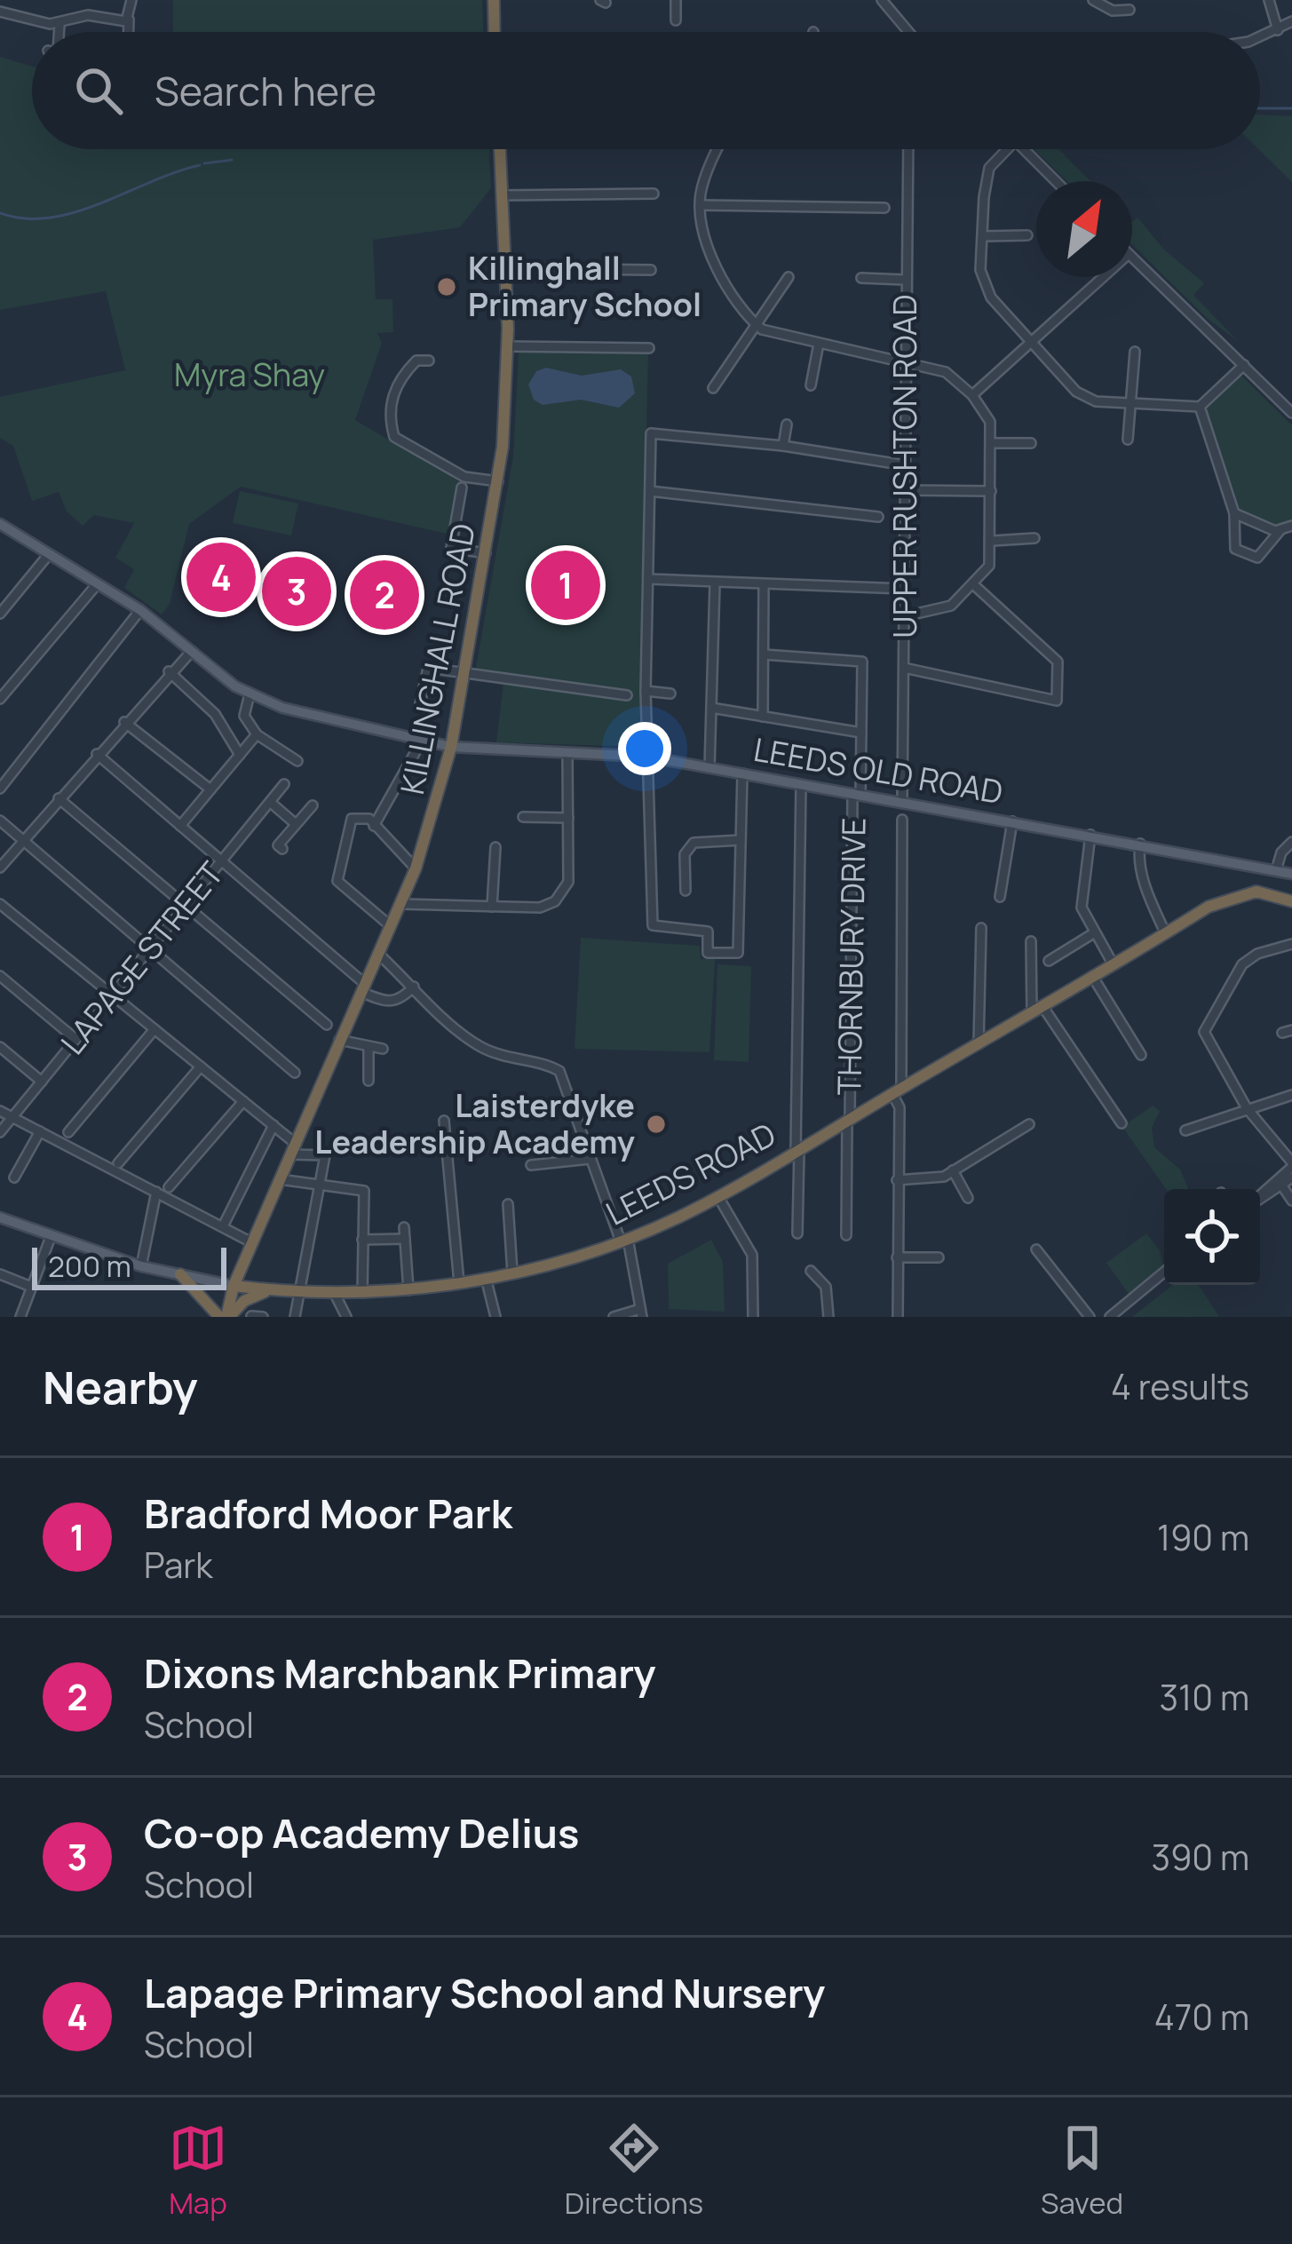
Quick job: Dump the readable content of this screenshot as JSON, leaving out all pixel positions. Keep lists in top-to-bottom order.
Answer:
{
  "streets": {
    "highway": ["KILLINGHALL ROAD", "LEEDS ROAD"],
    "main road": ["LEEDS OLD ROAD"],
    "street": ["UPPER RUSHTON ROAD", "THORNBURY DRIVE", "LAPAGE STREET"]
  },
  "crossings": [
    ["UPPER RUSHTON ROAD", "LEEDS OLD ROAD"],
    ["KILLINGHALL ROAD", "LEEDS OLD ROAD"],
    ["KILLINGHALL ROAD", "LEEDS ROAD"],
    ["LEEDS OLD ROAD", "THORNBURY DRIVE"],
    ["THORNBURY DRIVE", "LEEDS ROAD"]
  ],
  "parks": ["Myra Shay"],
  "places": ["Killinghall Primary School", "Laisterdyke Leadership Academy"],
  "scale_bar": "200 m",
  "north": "top right",
  "page": {
    "search": "Search here",
    "pins": [
      "4",
      "1",
      "3",
      "2"
    ],
    "scale": "200 m",
    "heading": ["Nearby", "4 results"],
    "list": [
      {
        "mark": "1",
        "name": "Bradford Moor Park",
        "note": "Park",
        "value": "190 m"
      },
      {
        "mark": "2",
        "name": "Dixons Marchbank Primary",
        "note": "School",
        "value": "310 m"
      },
      {
        "mark": "3",
        "name": "Co-op Academy Delius",
        "note": "School",
        "value": "390 m"
      },
      {
        "mark": "4",
        "name": "Lapage Primary School and Nursery",
        "note": "School",
        "value": "470 m"
      }
    ],
    "nav": ["Map", "Directions", "Saved"]
  }
}
